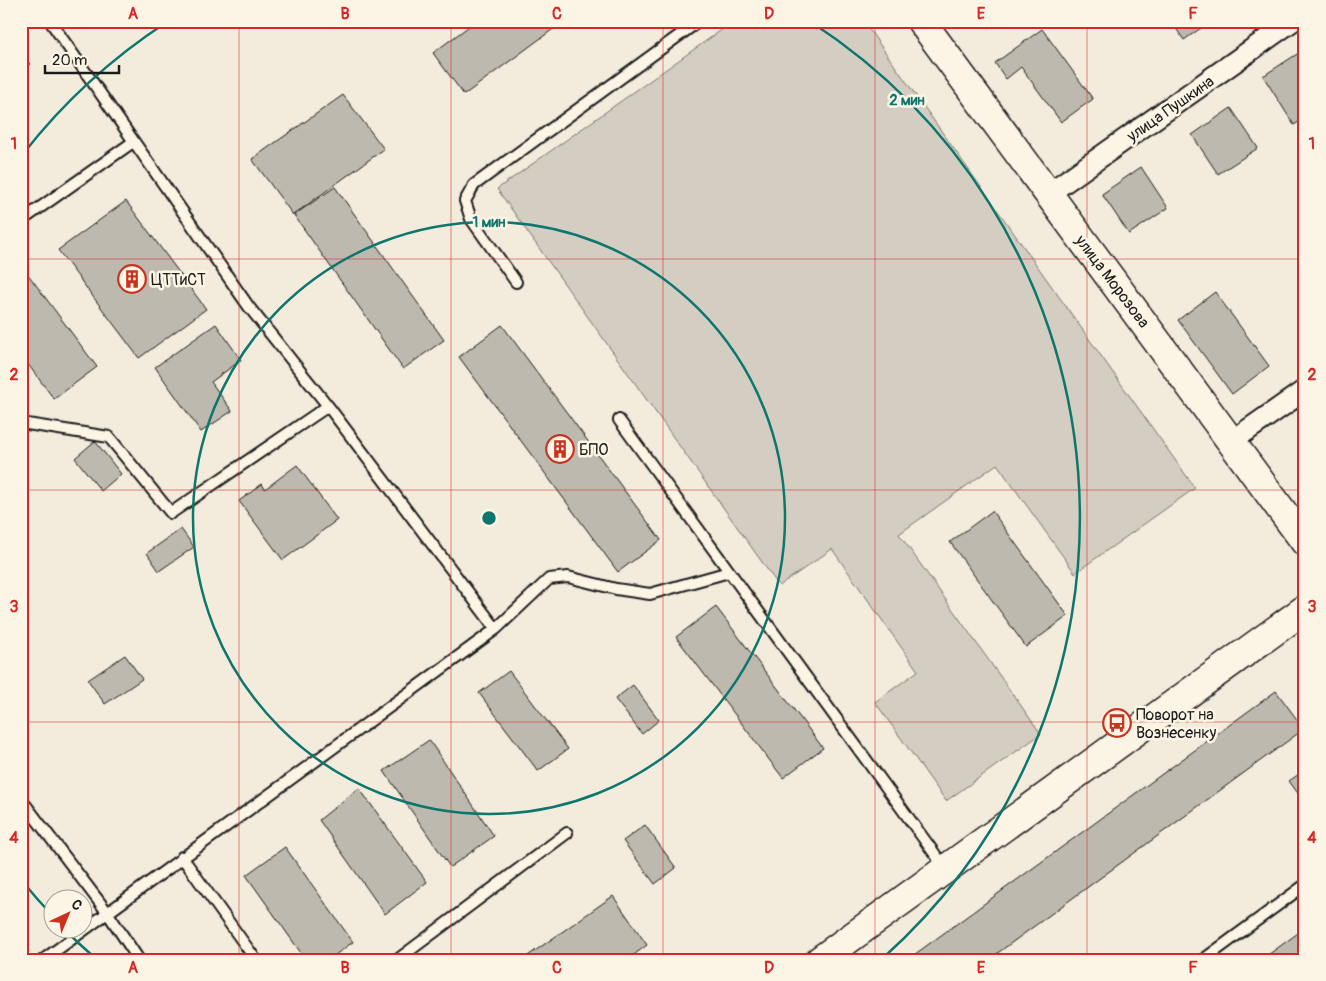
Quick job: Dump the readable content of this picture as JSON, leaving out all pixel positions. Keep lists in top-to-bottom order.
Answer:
{
  "streets": {
    "street": ["улица Пушкина", "улица Морозова"]
  },
  "crossings": [
    ["улица Пушкина", "улица Морозова"]
  ],
  "places": {
    "building": ["ЦТТиСТ", "БПО"],
    "bus stop": ["Поворот на Вознесенку"]
  },
  "scale_bar": "20 m",
  "north": "top right",
  "grid": {
    "columns": [
      "A",
      "B",
      "C",
      "D",
      "E",
      "F"
    ],
    "rows": [
      "1",
      "2",
      "3",
      "4"
    ]
  },
  "rings": ["2 мин", "1 мин"]
}
